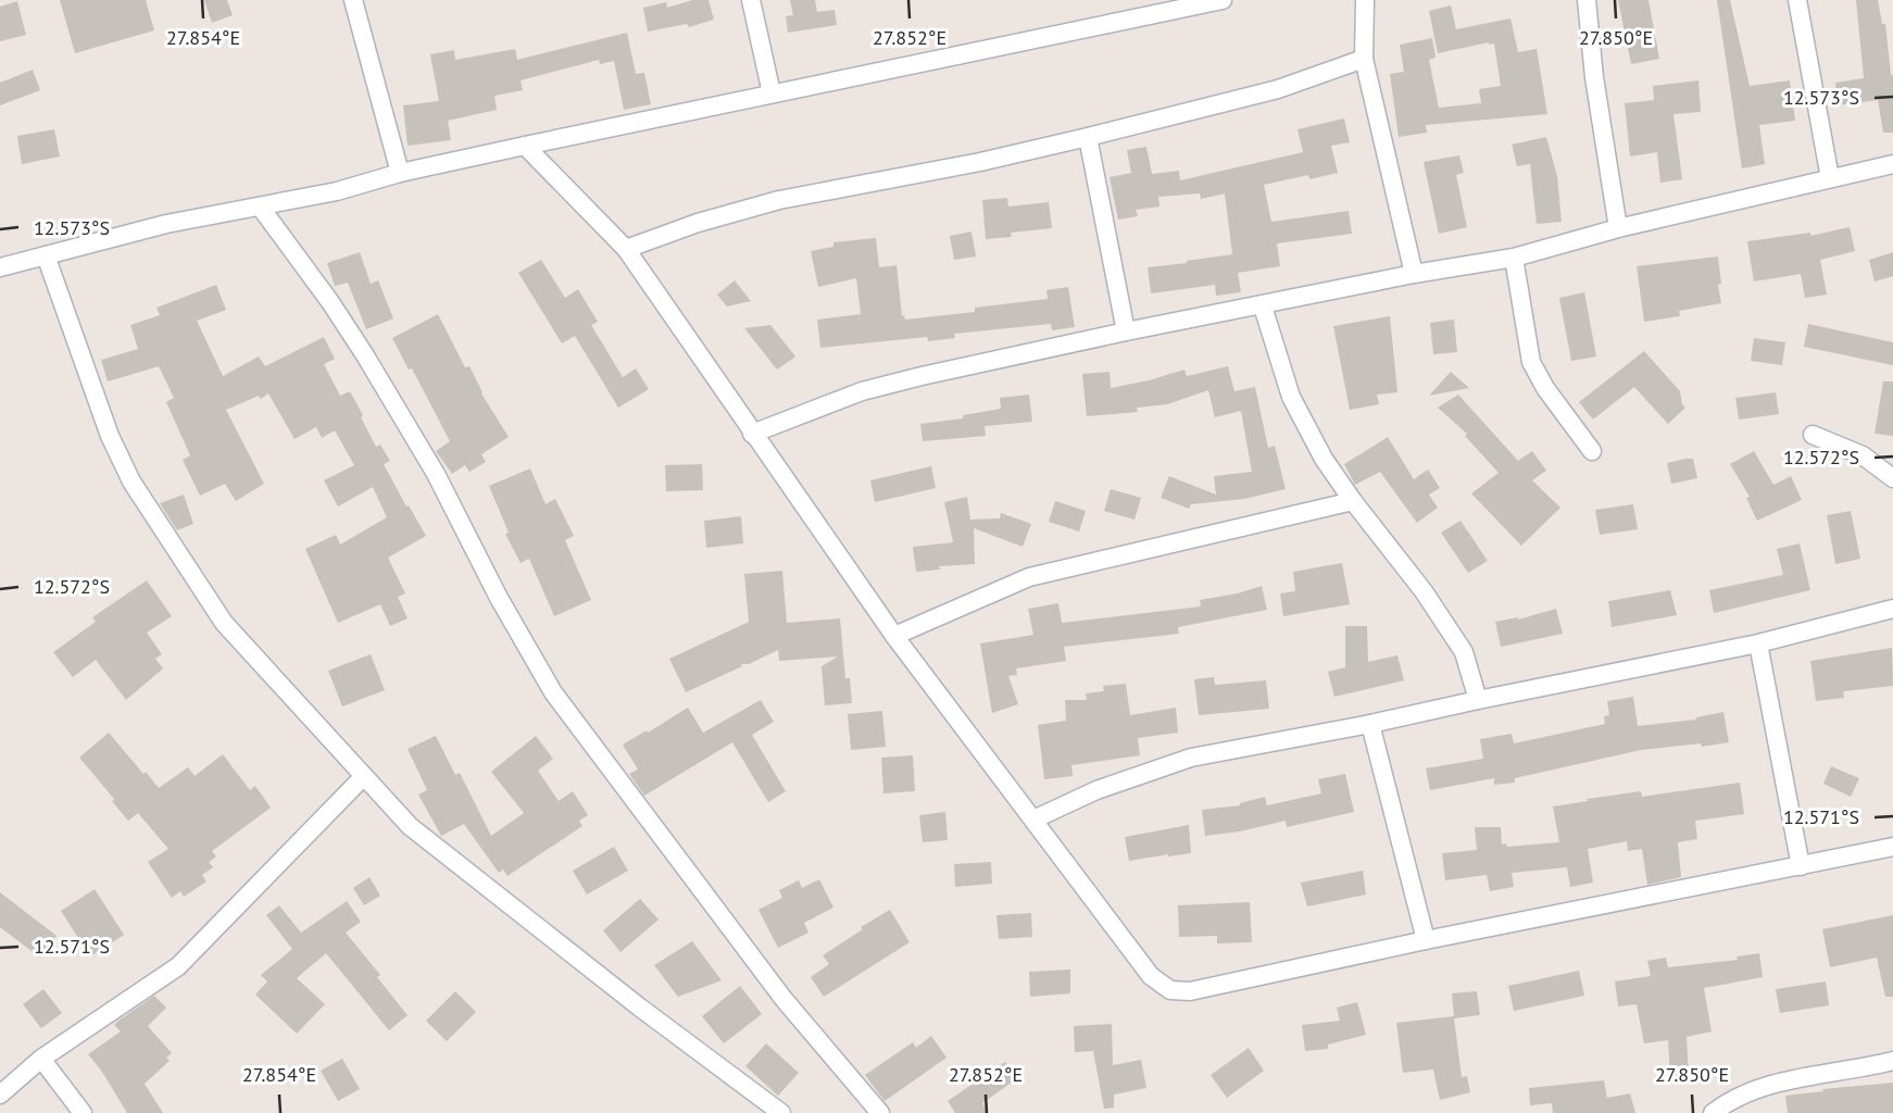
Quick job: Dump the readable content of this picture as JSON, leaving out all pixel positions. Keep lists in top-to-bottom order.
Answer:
{
  "coordinates": [
    "27.854°E",
    "27.852°E",
    "27.850°E",
    "12.573°S",
    "12.572°S",
    "12.571°S"
  ]
}
